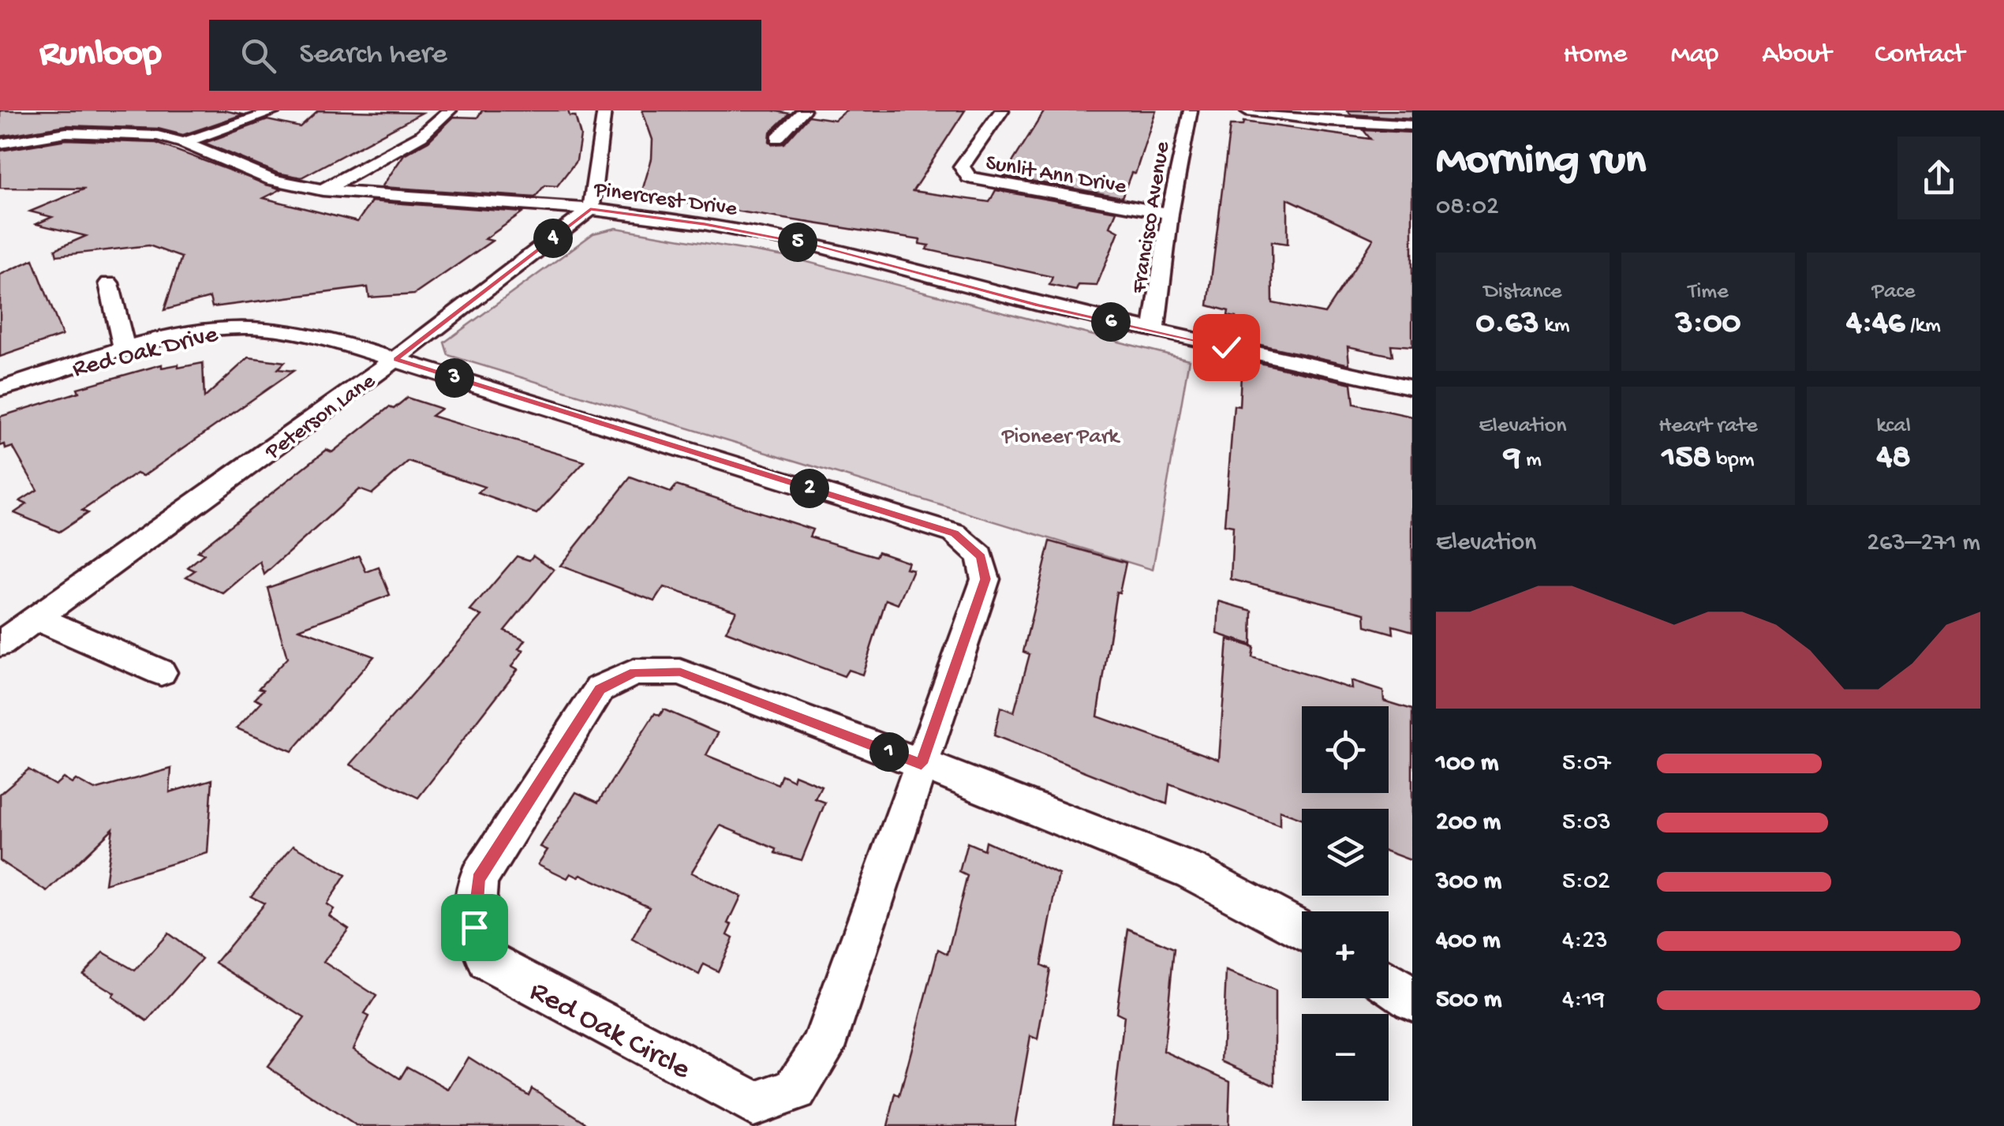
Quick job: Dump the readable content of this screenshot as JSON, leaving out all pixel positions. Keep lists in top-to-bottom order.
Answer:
{
  "streets": {
    "street": [
      "Sunlit Ann Drive",
      "Pinercrest Drive",
      "Francisco Avenue",
      "Red Oak Drive",
      "Peterson Lane",
      "Red Oak Circle"
    ]
  },
  "crossings": [
    ["Sunlit Ann Drive", "Francisco Avenue"],
    ["Pinercrest Drive", "Francisco Avenue"],
    ["Pinercrest Drive", "Peterson Lane"],
    ["Red Oak Drive", "Peterson Lane"],
    ["Red Oak Drive", "Red Oak Circle"]
  ],
  "parks": ["Pioneer Park"],
  "page": {
    "header": "Runloop",
    "search": "Search here",
    "nav": [
      "Home",
      "Map",
      "About",
      "Contact"
    ],
    "heading": ["Morning run", "08:02"],
    "pins": [
      "4",
      "5",
      "6",
      "3",
      "2",
      "1"
    ],
    "stats": [
      ["Distance", "0.63 km"],
      ["Time", "3:00"],
      ["Pace", "4:46 /km"],
      ["Elevation", "9 m"],
      ["Heart rate", "158 bpm"],
      ["kcal", "48"]
    ],
    "chart": ["Elevation", "263–271 m"],
    "map_buttons": ["+", "−"],
    "list": [
      {
        "name": "100 m",
        "note": "5:07"
      },
      {
        "name": "200 m",
        "note": "5:03"
      },
      {
        "name": "300 m",
        "note": "5:02"
      },
      {
        "name": "400 m",
        "note": "4:23"
      },
      {
        "name": "500 m",
        "note": "4:19"
      }
    ]
  }
}
